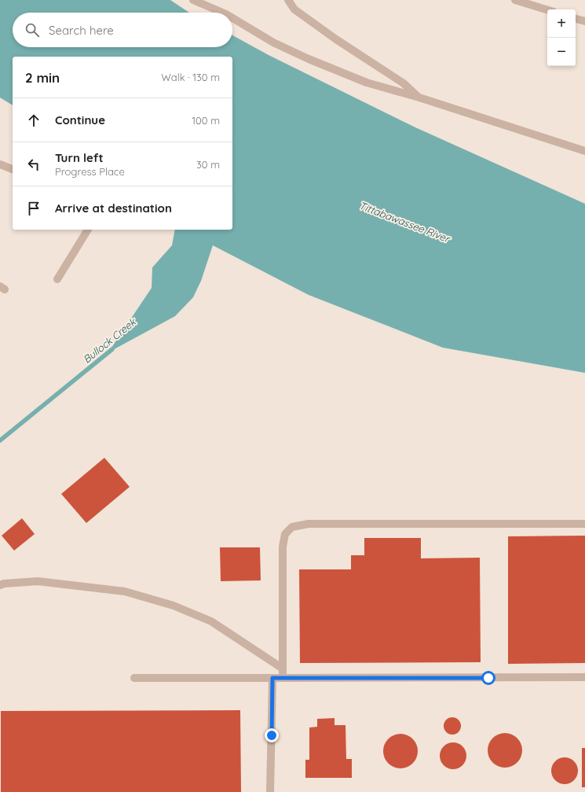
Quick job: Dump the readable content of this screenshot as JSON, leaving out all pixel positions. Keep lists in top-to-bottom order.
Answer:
{
  "water": ["Tittabawassee River", "Bullock Creek"],
  "page": {
    "map_buttons": ["+", "−"],
    "search": "Search here",
    "heading": ["2 min", "Walk · 130 m"],
    "list": [
      ["Continue", "100 m"],
      ["Turn left", "Progress Place", "30 m"],
      "Arrive at destination"
    ]
  }
}
